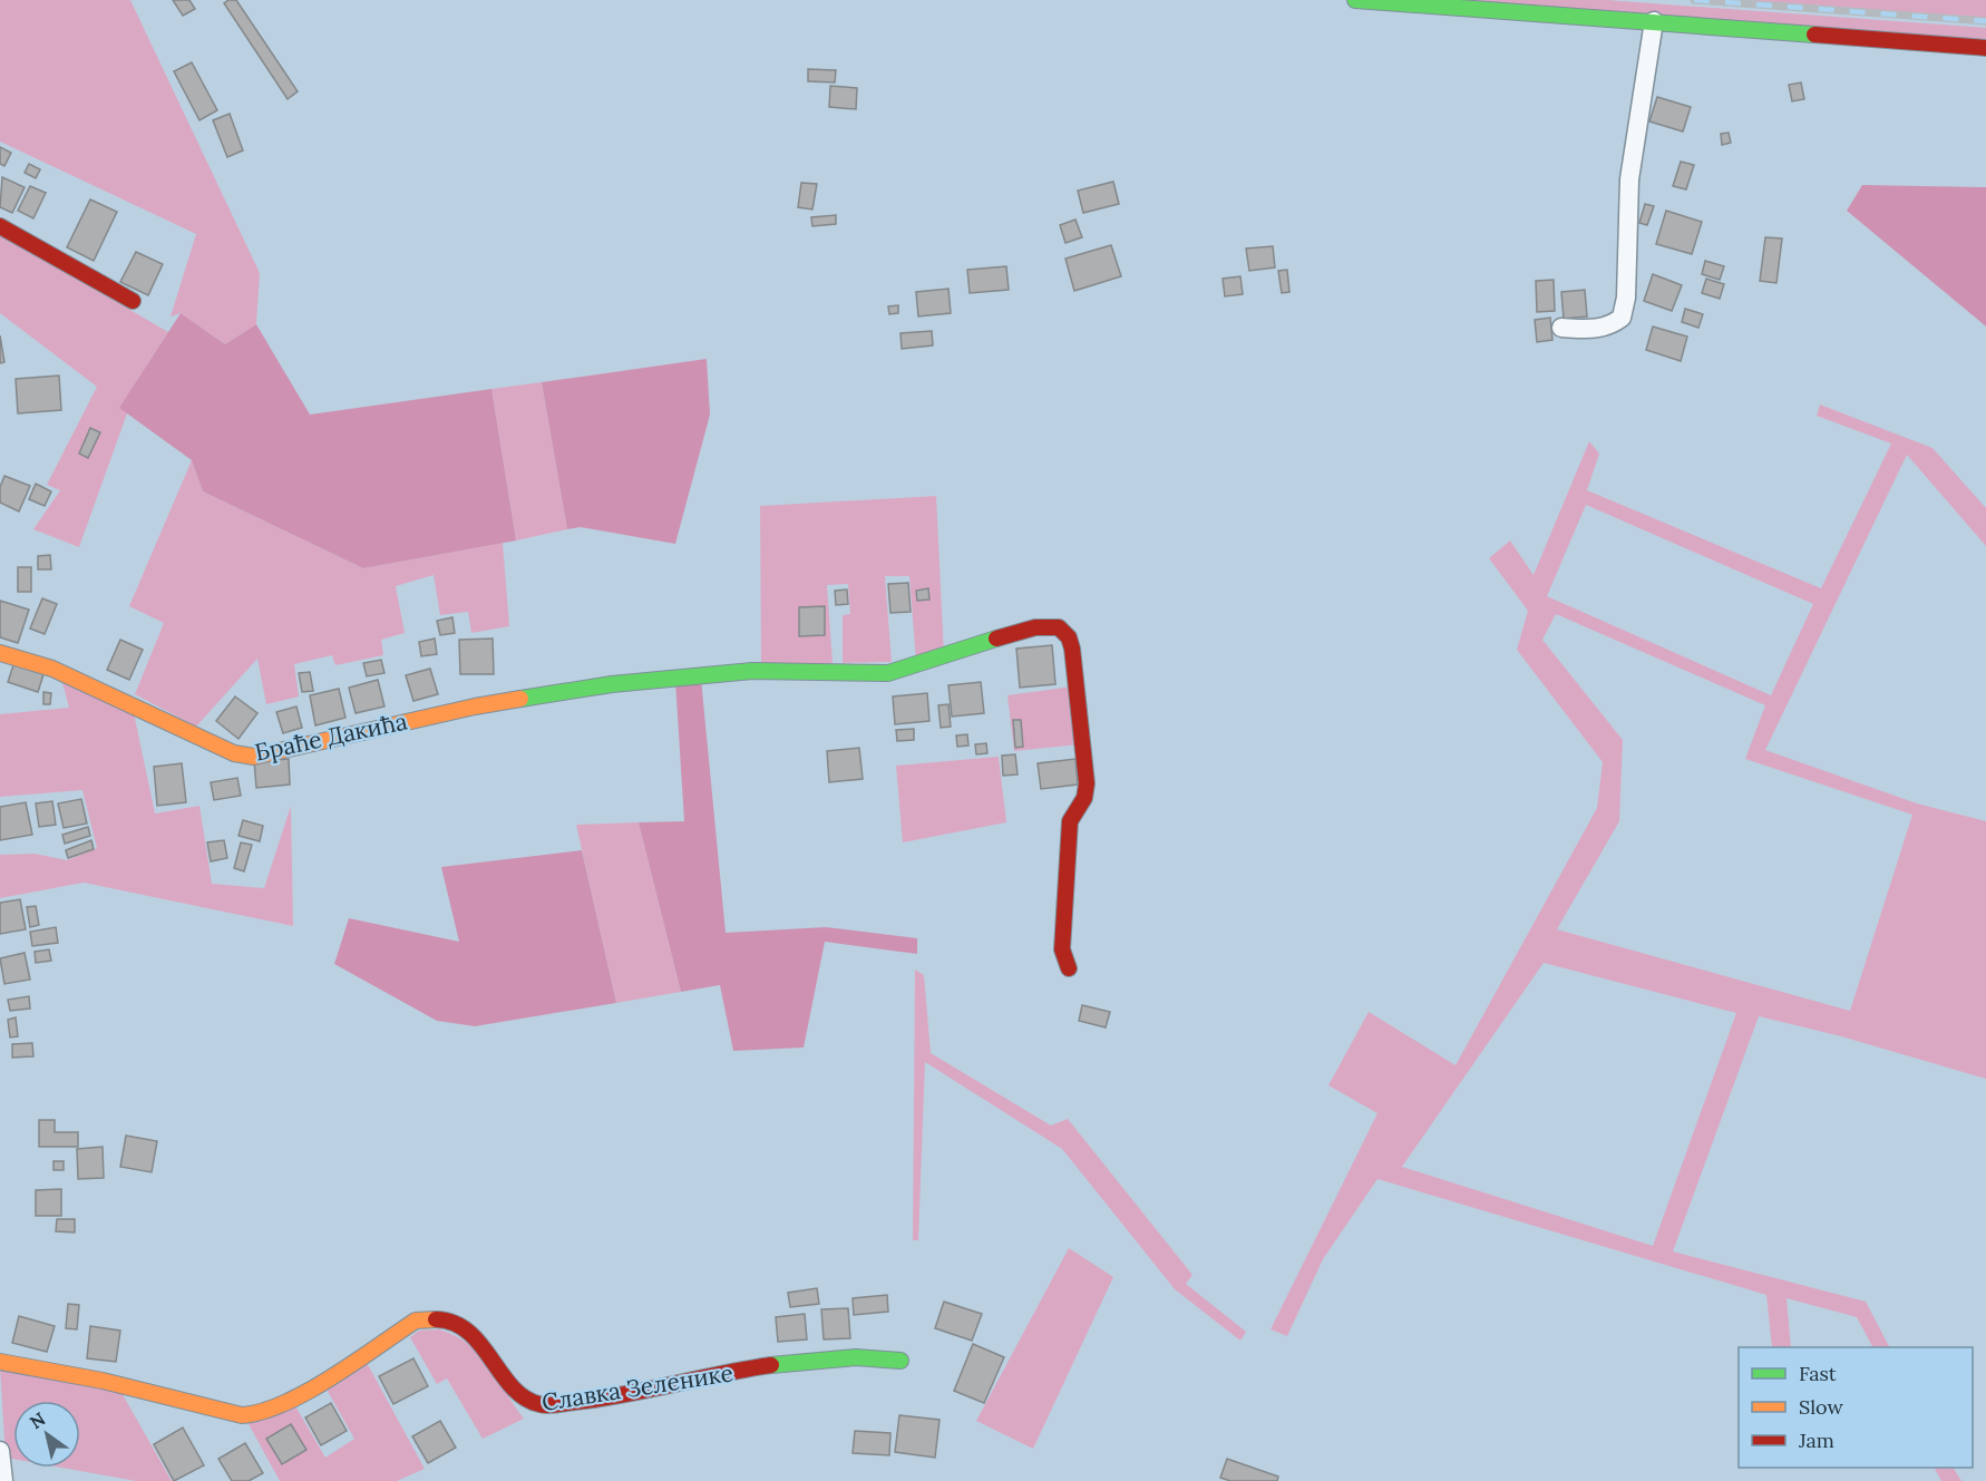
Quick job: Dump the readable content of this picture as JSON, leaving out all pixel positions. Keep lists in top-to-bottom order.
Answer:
{
  "streets": {
    "street": ["Браће Дакића", "Славка Зеленике"]
  },
  "legend": ["Fast", "Slow", "Jam"],
  "north": "top left"
}
